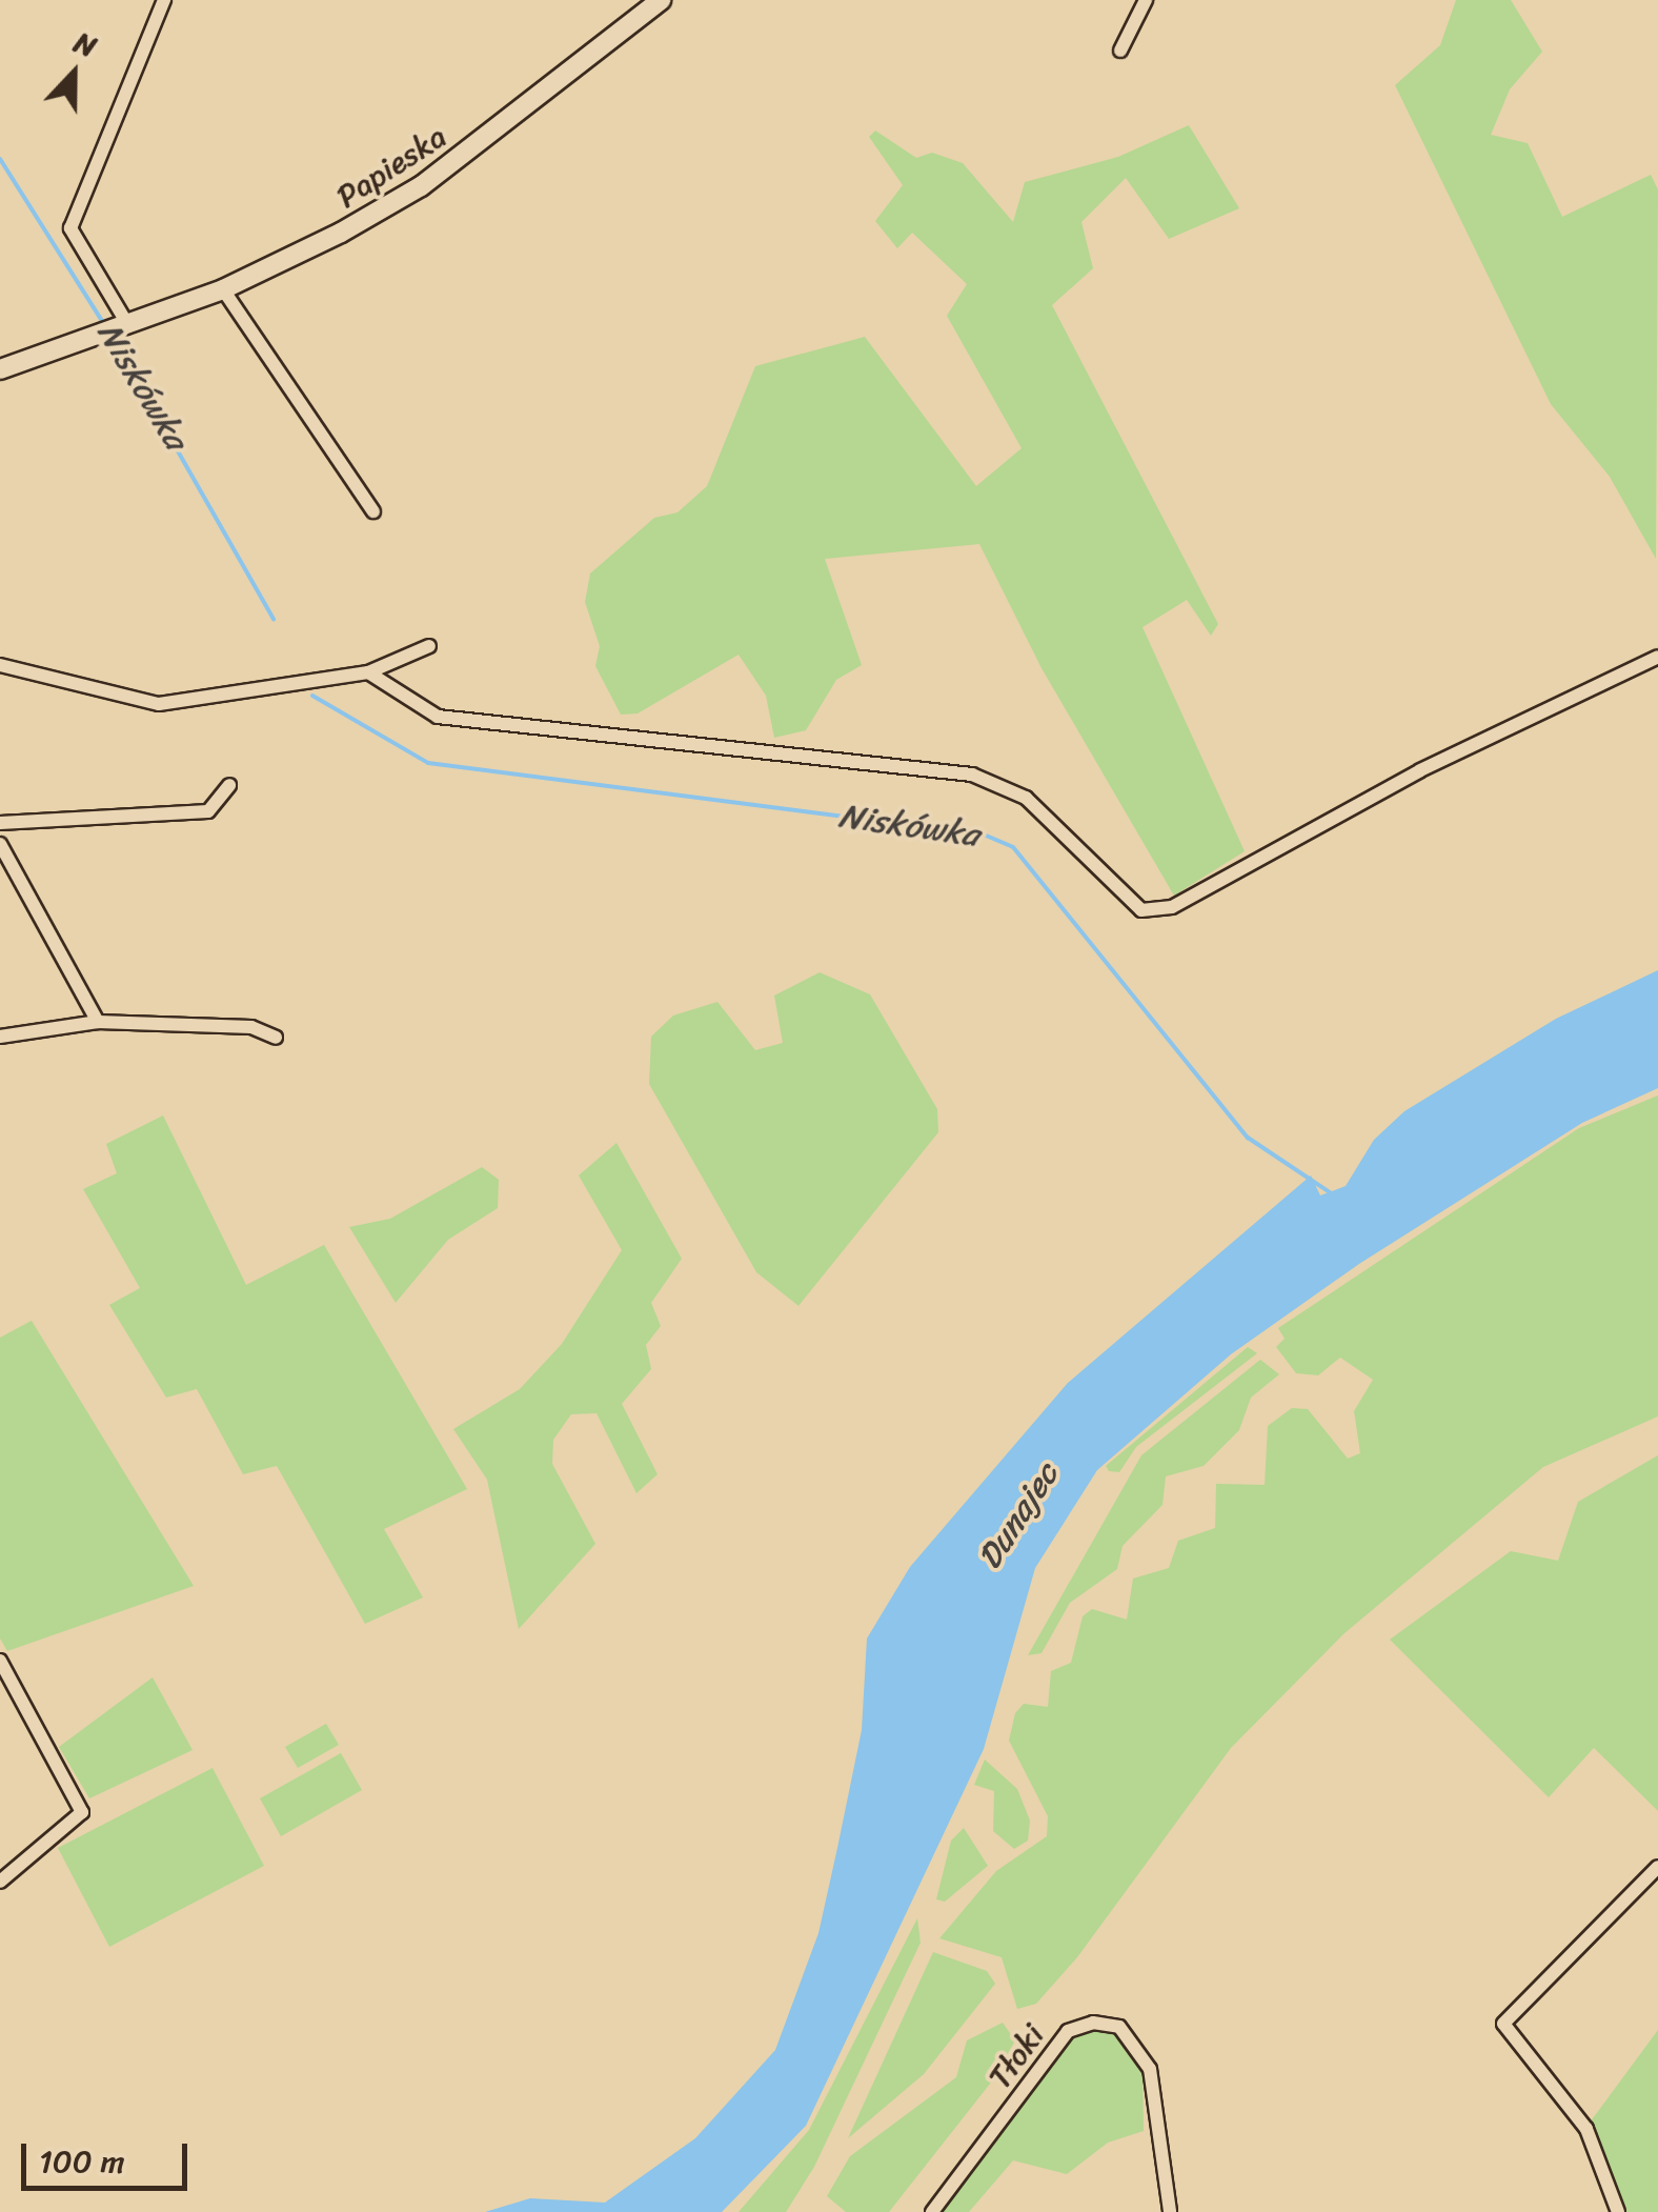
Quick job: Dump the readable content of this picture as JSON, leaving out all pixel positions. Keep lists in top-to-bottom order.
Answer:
{
  "streets": {
    "street": ["Papieska", "Tłoki"]
  },
  "water": ["Niskówka", "Dunajec"],
  "scale_bar": "100 m",
  "north": "top"
}
